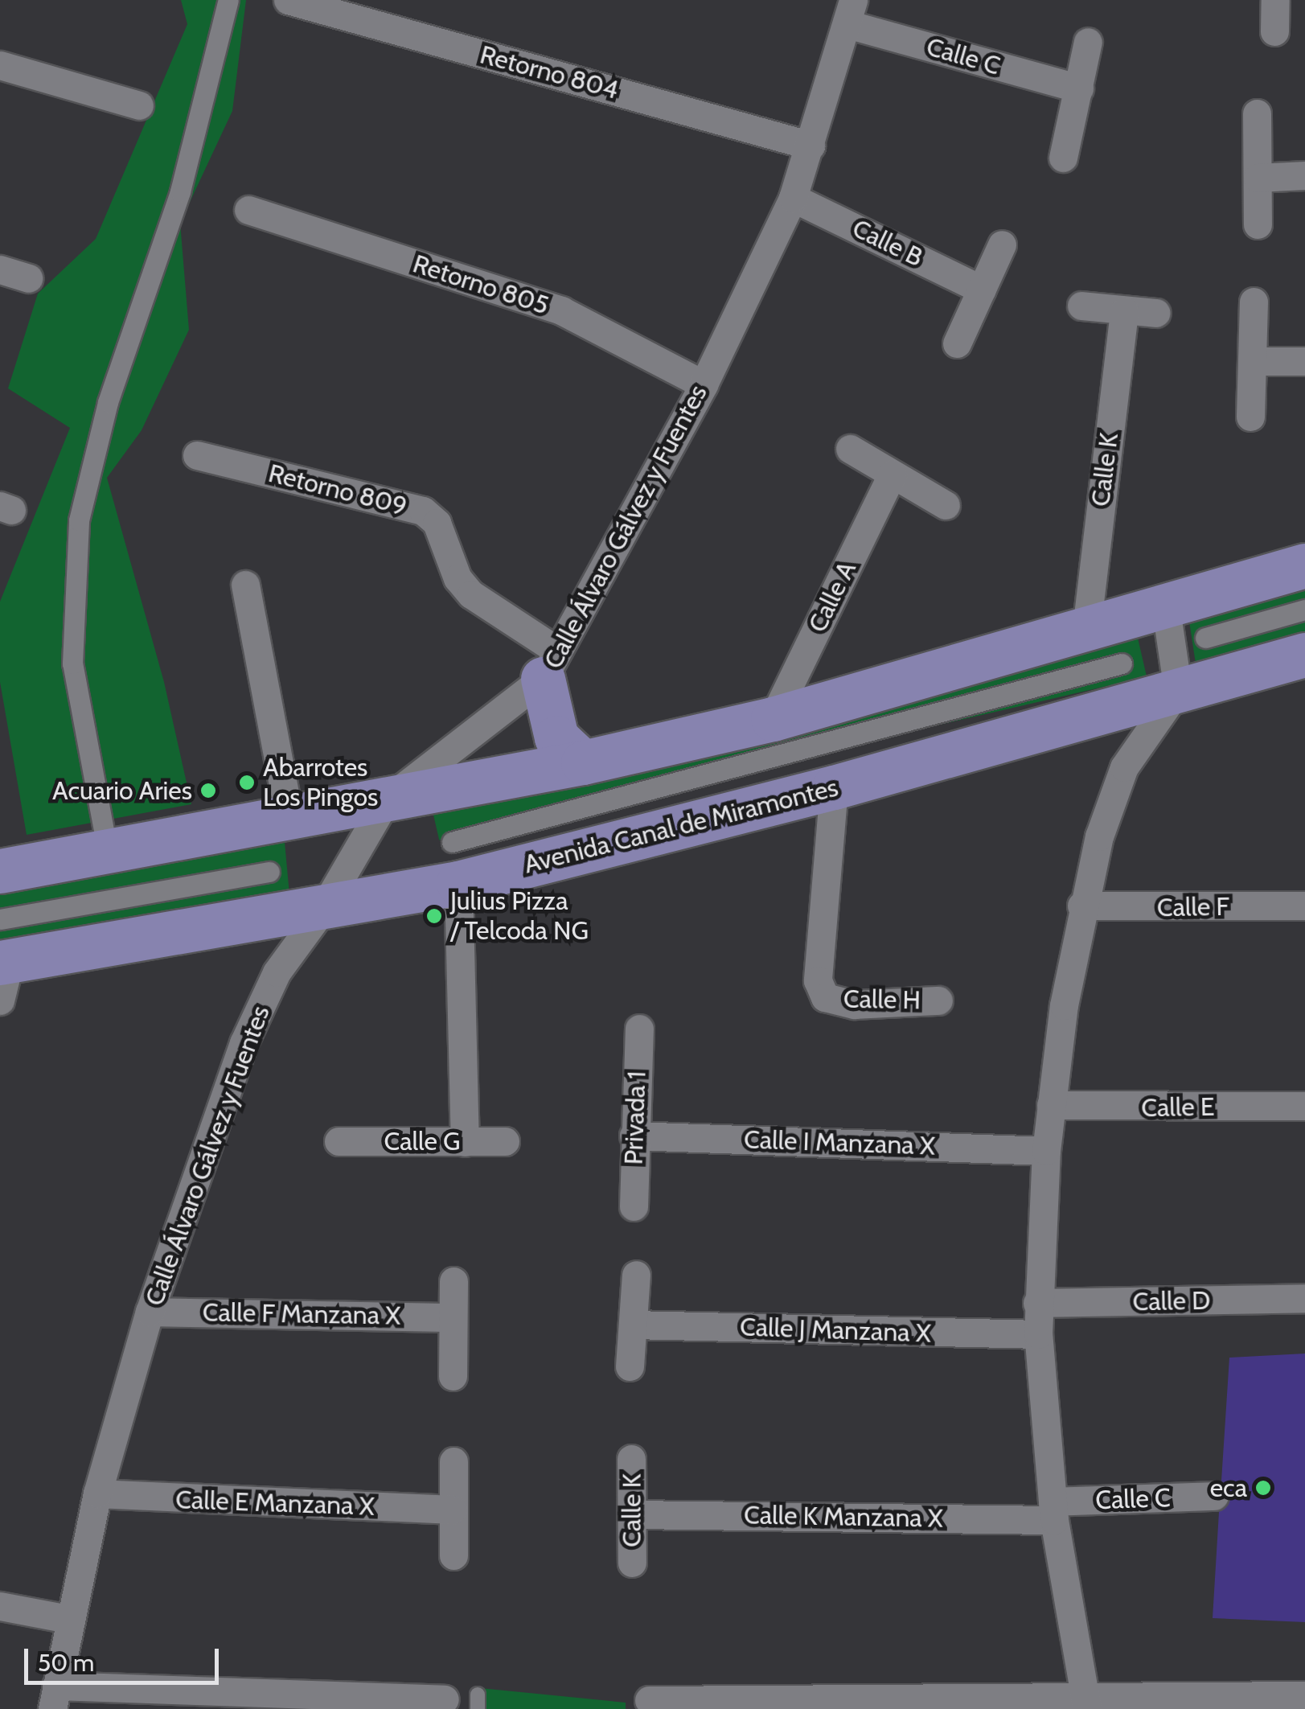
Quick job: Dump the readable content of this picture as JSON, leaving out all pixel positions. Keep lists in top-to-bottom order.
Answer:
{
  "streets": {
    "main road": ["Avenida Canal de Miramontes"],
    "street": [
      "Calle C",
      "Retorno 804",
      "Calle B",
      "Retorno 805",
      "Calle K",
      "Retorno 809",
      "Calle Álvaro Gálvez y Fuentes",
      "Calle A",
      "Calle F",
      "Calle H",
      "Calle E",
      "Privada 1",
      "Calle G",
      "Calle I Manzana X",
      "Calle D",
      "Calle F Manzana X",
      "Calle J Manzana X",
      "Calle E Manzana X",
      "Calle K Manzana X"
    ]
  },
  "crossings": [
    ["Calle C", "Calle Álvaro Gálvez y Fuentes"],
    ["Calle C", "Calle K Manzana X"],
    ["Retorno 804", "Calle Álvaro Gálvez y Fuentes"],
    ["Calle B", "Calle Álvaro Gálvez y Fuentes"],
    ["Retorno 805", "Calle Álvaro Gálvez y Fuentes"],
    ["Calle K", "Calle K Manzana X"],
    ["Retorno 809", "Calle Álvaro Gálvez y Fuentes"],
    ["Calle Álvaro Gálvez y Fuentes", "Avenida Canal de Miramontes"],
    ["Calle Álvaro Gálvez y Fuentes", "Calle F Manzana X"],
    ["Calle Álvaro Gálvez y Fuentes", "Calle E Manzana X"],
    ["Avenida Canal de Miramontes", "Calle H"],
    ["Privada 1", "Calle I Manzana X"]
  ],
  "places": [
    "Abarrotes Los Pingos",
    "Acuario Aries",
    "Julius Pizza / Telcoda NG",
    "eca"
  ],
  "scale_bar": "50 m"
}
